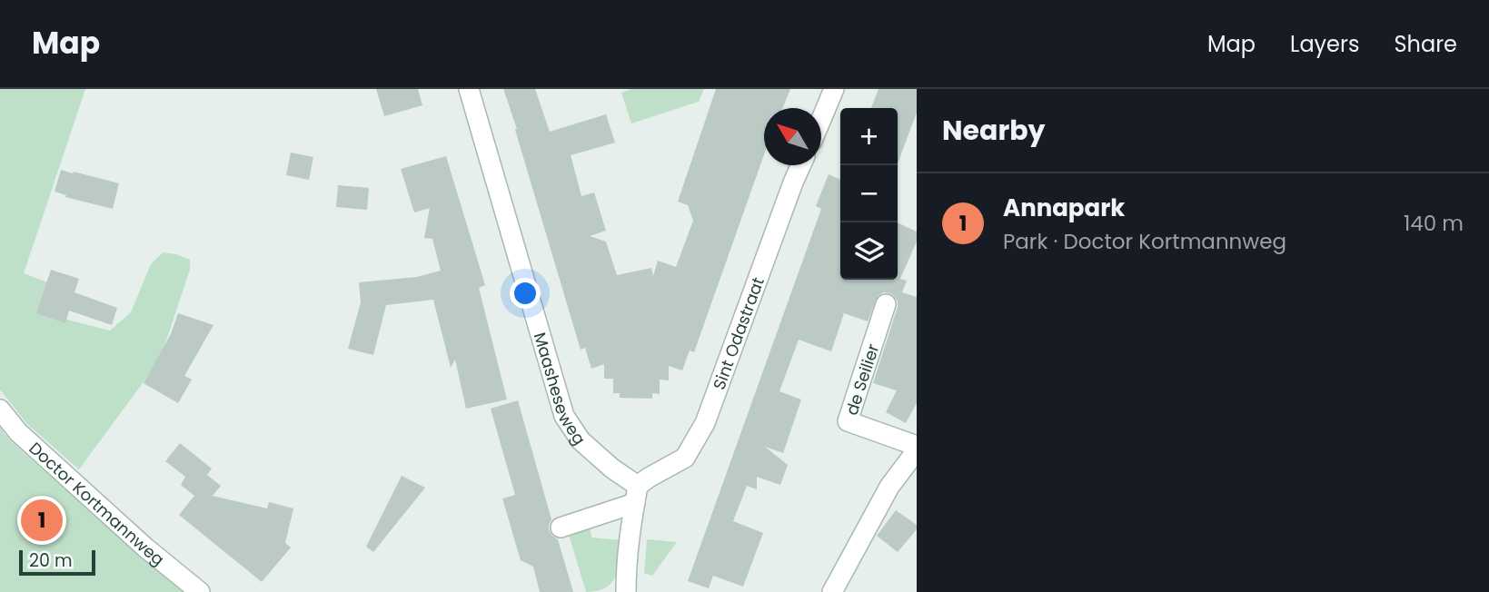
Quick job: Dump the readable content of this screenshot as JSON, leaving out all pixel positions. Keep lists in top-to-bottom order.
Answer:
{
  "streets": {
    "street": [
      "Sint Odastraat",
      "de Seilier",
      "Maasheseweg",
      "Doctor Kortmannweg"
    ]
  },
  "crossings": [
    ["Sint Odastraat", "Maasheseweg"]
  ],
  "scale_bar": "20 m",
  "north": "top left",
  "page": {
    "header": "Map",
    "nav": ["Map", "Layers", "Share"],
    "heading": "Nearby",
    "map_buttons": ["+", "−"],
    "list": [
      {
        "mark": "1",
        "name": "Annapark",
        "note": "Park · Doctor Kortmannweg",
        "value": "140 m"
      }
    ],
    "pins": "1",
    "scale": "20 m"
  }
}
